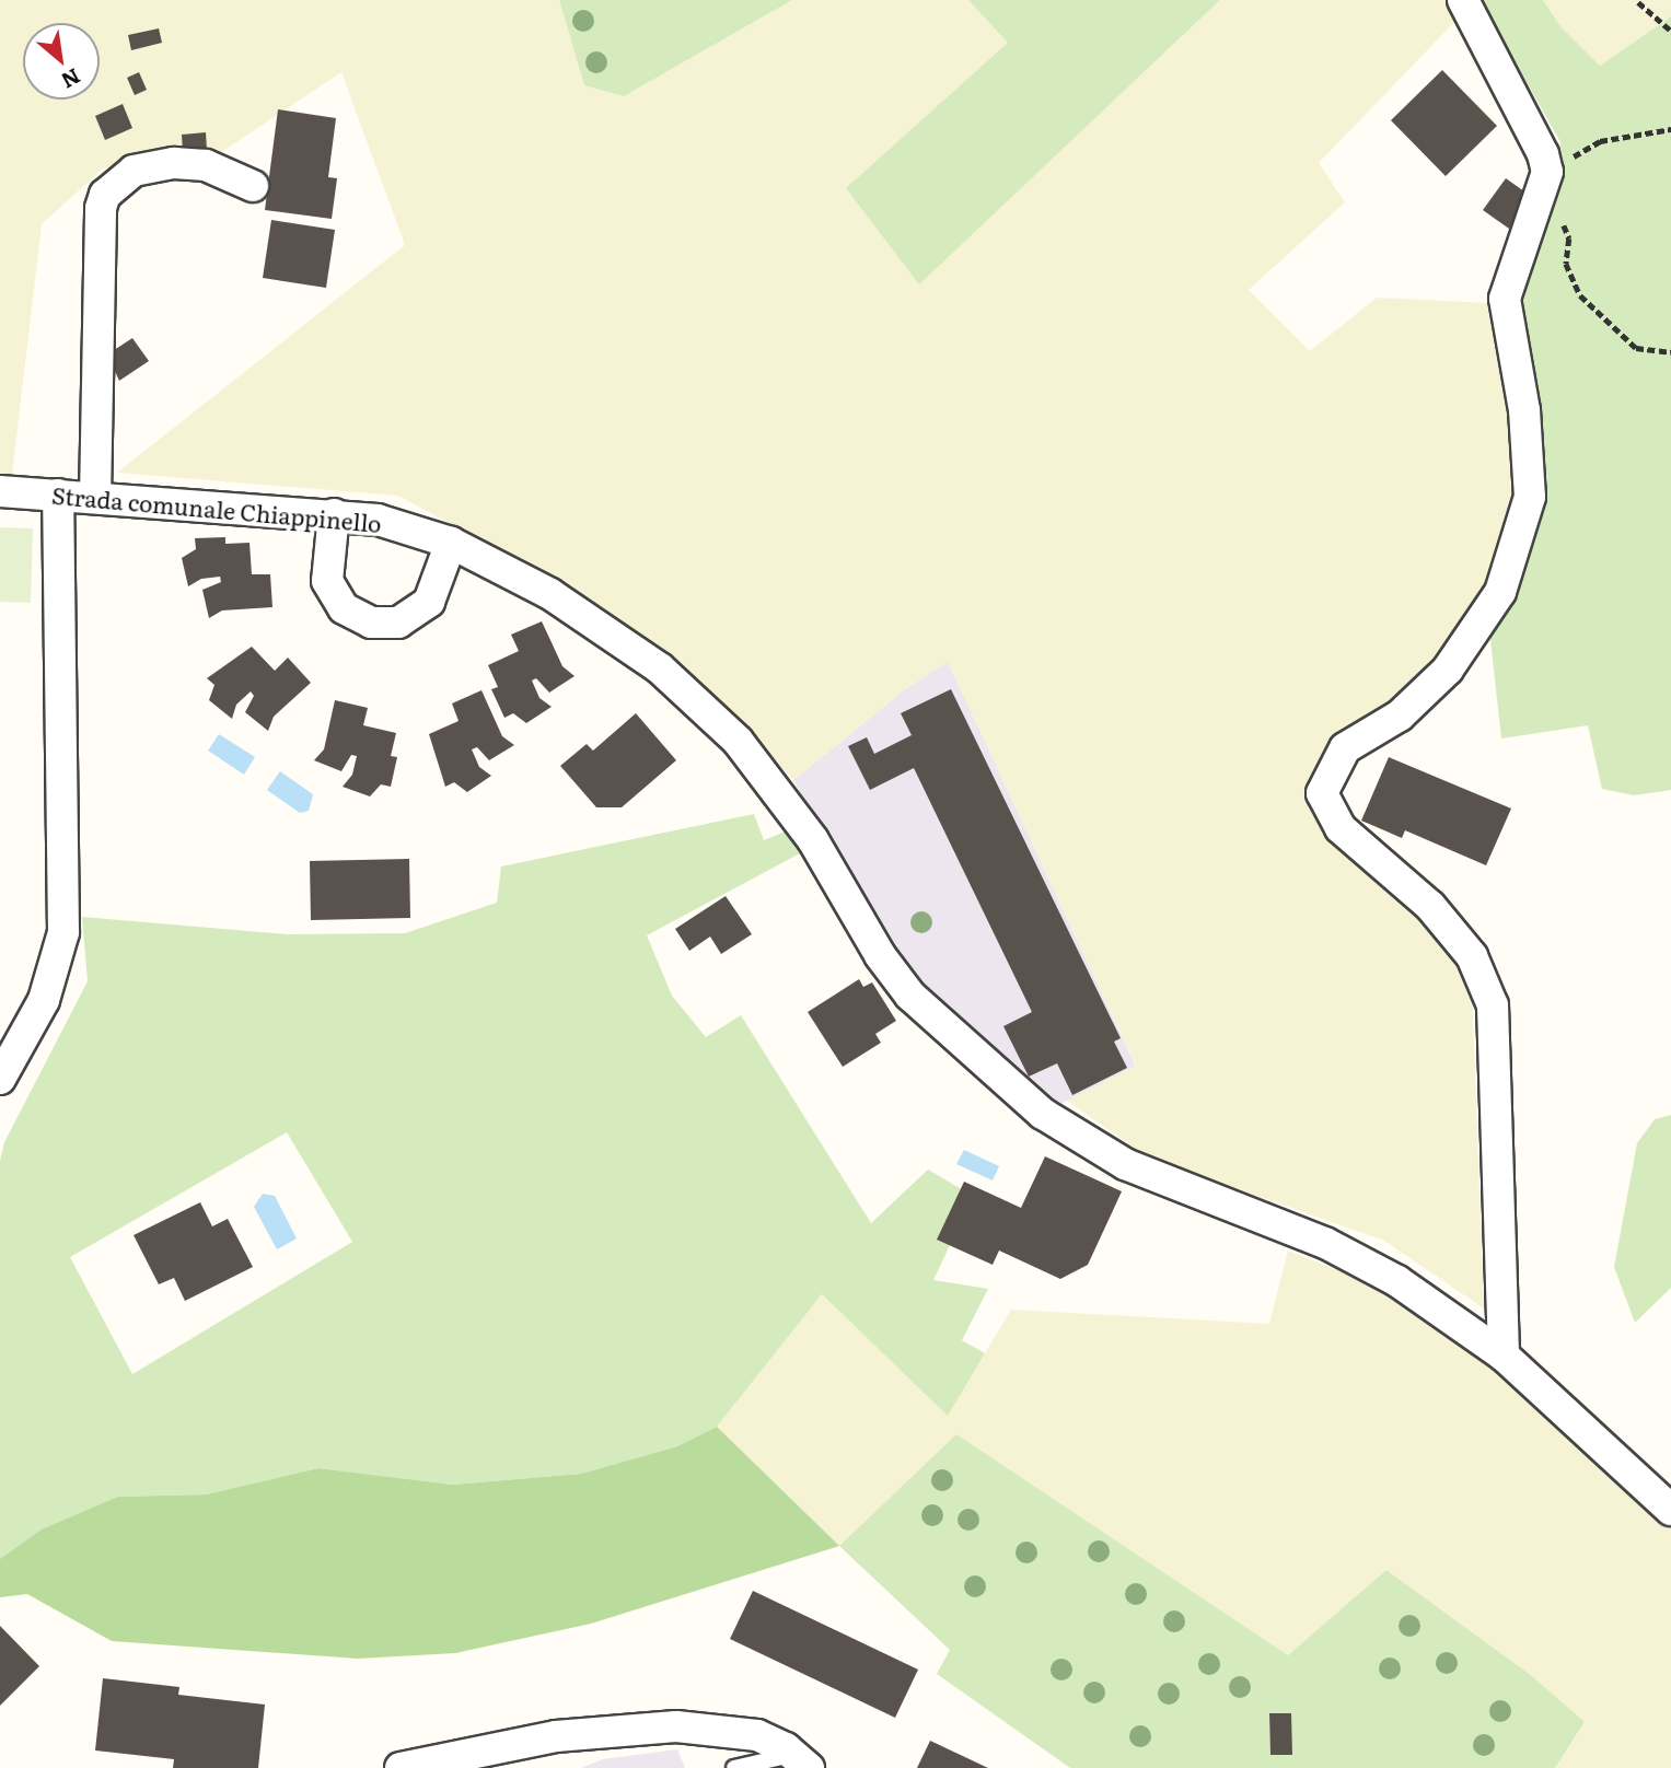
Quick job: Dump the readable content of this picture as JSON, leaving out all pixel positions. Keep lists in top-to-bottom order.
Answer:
{
  "streets": {
    "street": ["Strada comunale Chiappinello"]
  },
  "north": "bottom right"
}
